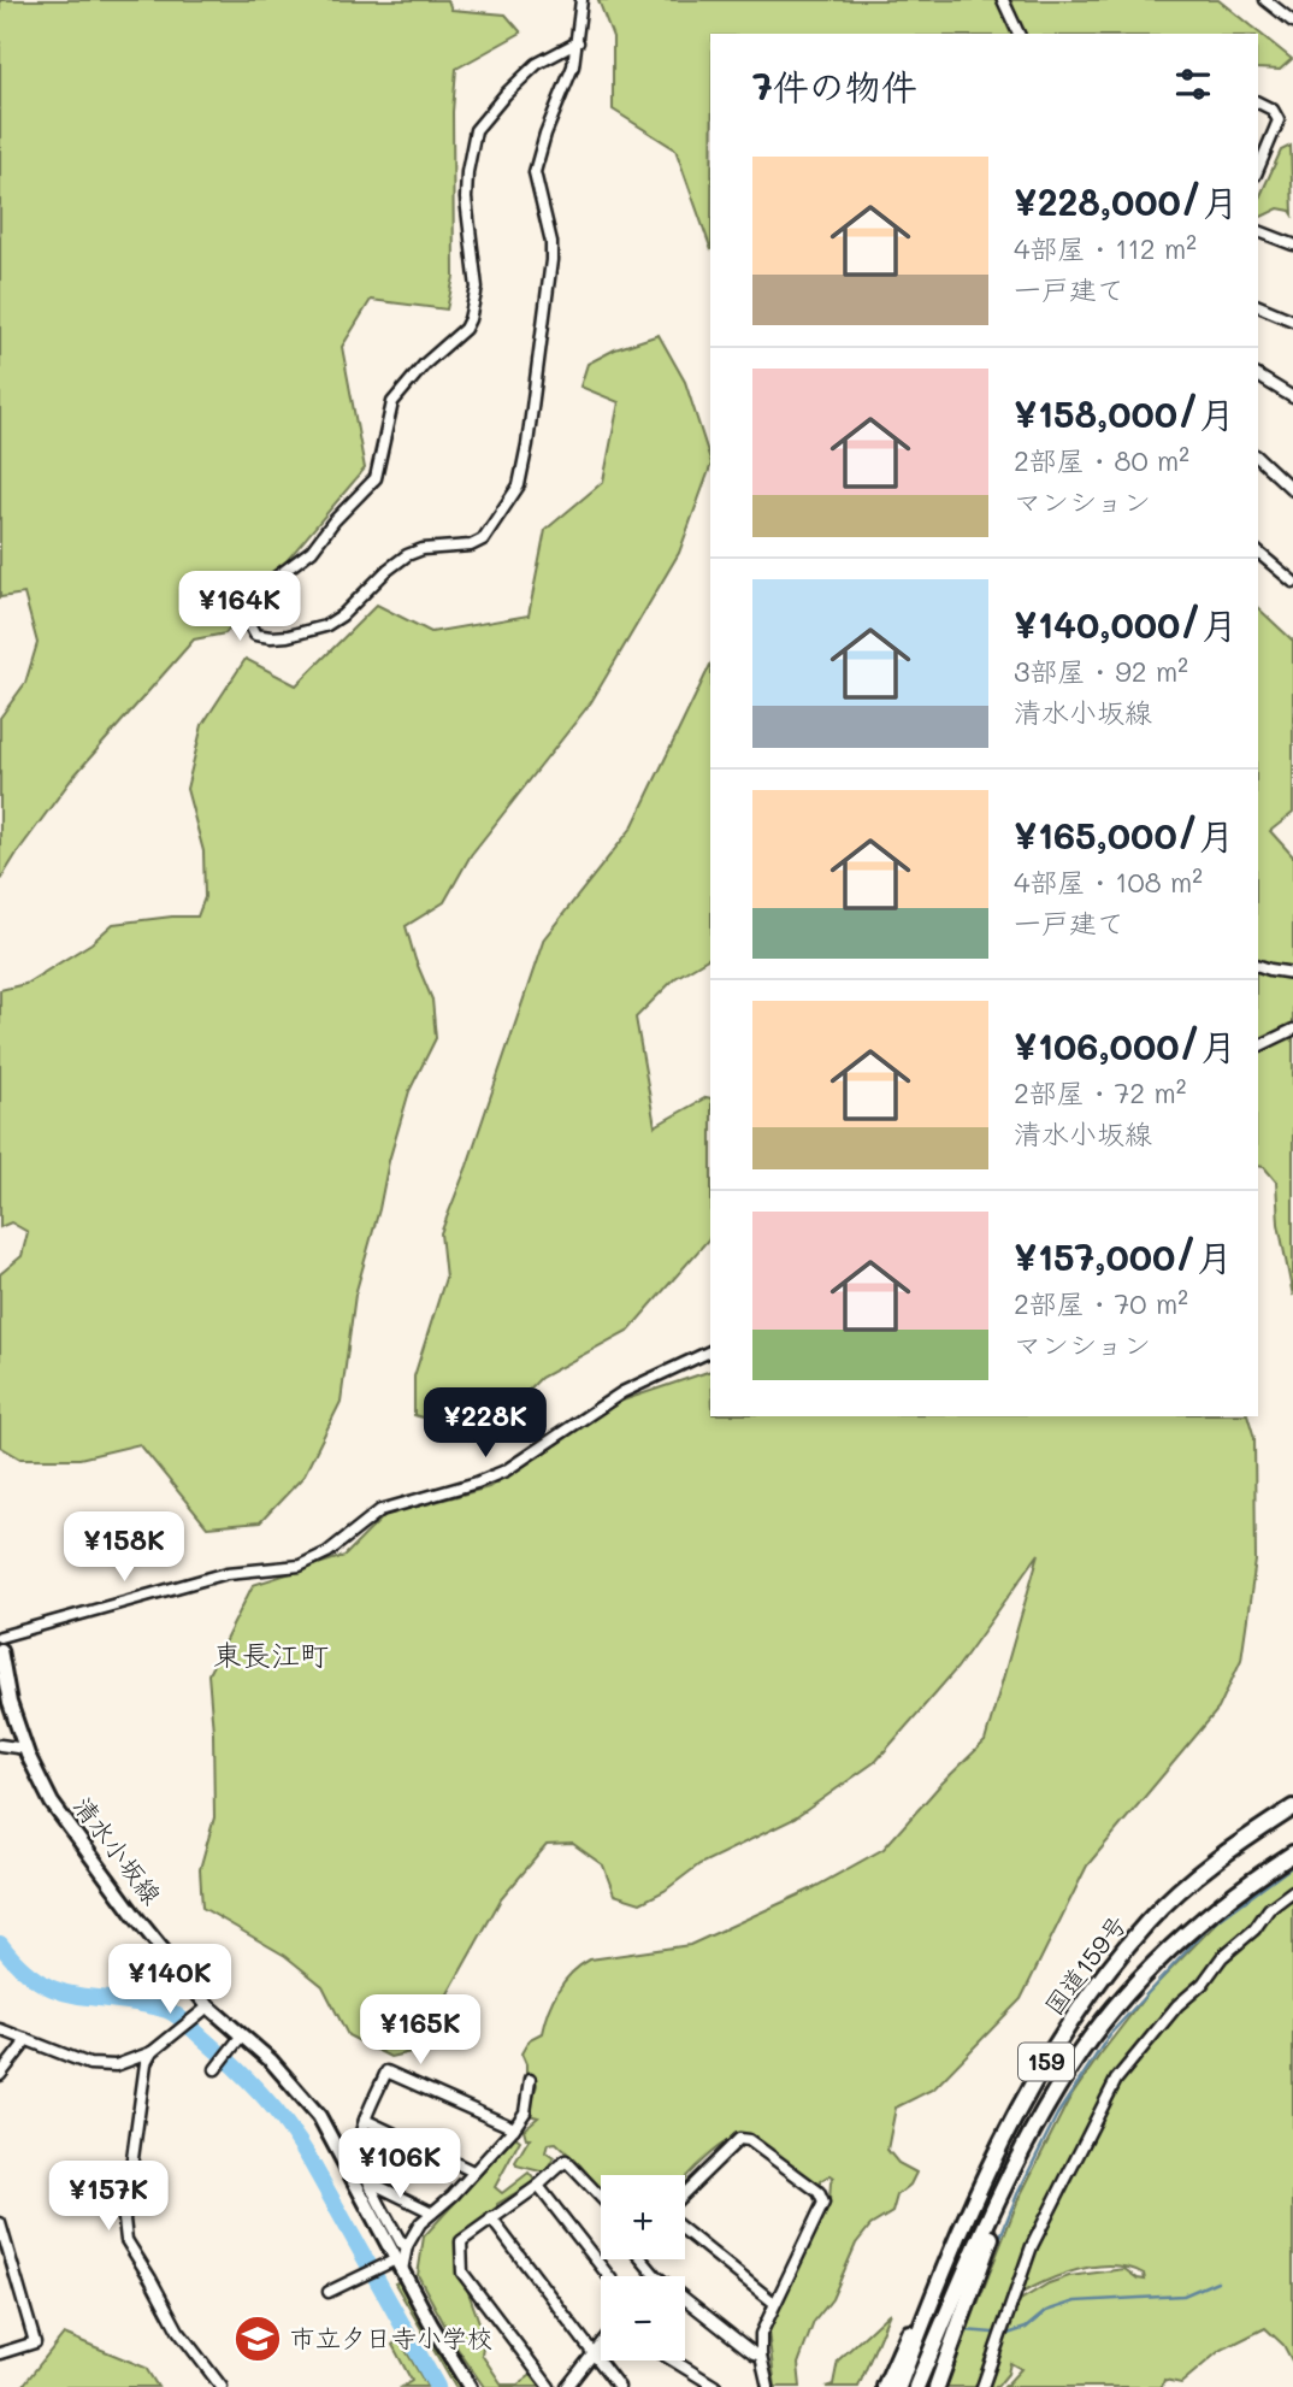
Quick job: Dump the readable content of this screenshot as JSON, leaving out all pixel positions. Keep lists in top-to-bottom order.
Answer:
{
  "streets": {
    "highway": ["国道159号", "159"],
    "main road": ["清水小坂線"]
  },
  "crossings": [
    ["国道159号", "159"]
  ],
  "districts": ["東長江町"],
  "places": {
    "school or university": ["市立夕日寺小学校"]
  },
  "page": {
    "heading": "7件の物件",
    "list": [
      {
        "name": "¥228,000/月",
        "note": "4部屋 · 112 m² · 一戸建て"
      },
      {
        "name": "¥158,000/月",
        "note": "2部屋 · 80 m² · マンション"
      },
      {
        "name": "¥140,000/月",
        "note": "3部屋 · 92 m² · 清水小坂線"
      },
      {
        "name": "¥165,000/月",
        "note": "4部屋 · 108 m² · 一戸建て"
      },
      {
        "name": "¥106,000/月",
        "note": "2部屋 · 72 m² · 清水小坂線"
      },
      {
        "name": "¥157,000/月",
        "note": "2部屋 · 70 m² · マンション"
      }
    ],
    "price": [
      "¥164K",
      "¥228K",
      "¥158K",
      "¥140K",
      "¥165K",
      "¥106K",
      "¥157K"
    ],
    "map_buttons": ["+", "−"]
  }
}
